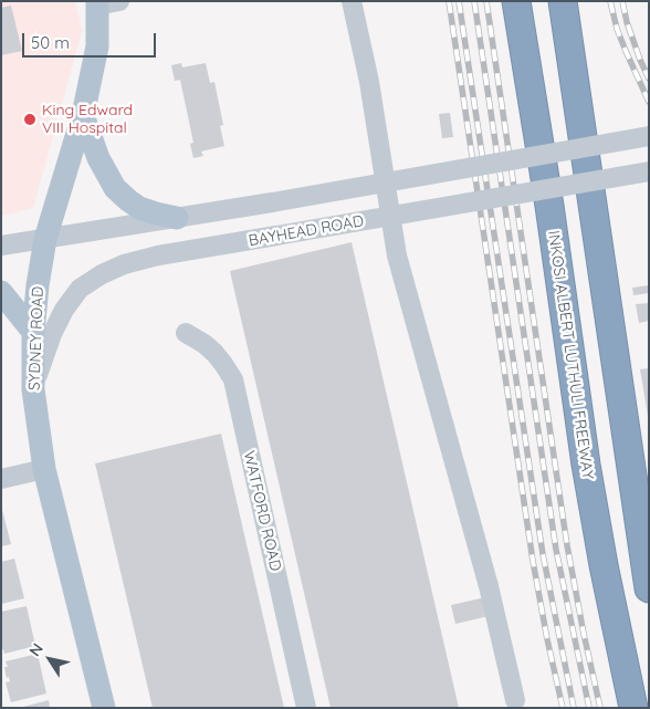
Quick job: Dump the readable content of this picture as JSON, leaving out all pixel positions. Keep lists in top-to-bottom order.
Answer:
{
  "streets": {
    "highway": ["INKOSI ALBERT LUTHULI FREEWAY"],
    "main road": ["SYDNEY ROAD"],
    "street": ["BAYHEAD ROAD", "WATFORD ROAD"]
  },
  "crossings": [
    ["BAYHEAD ROAD", "SYDNEY ROAD"]
  ],
  "places": ["King Edward VIII Hospital"],
  "scale_bar": "50 m",
  "north": "top left"
}
